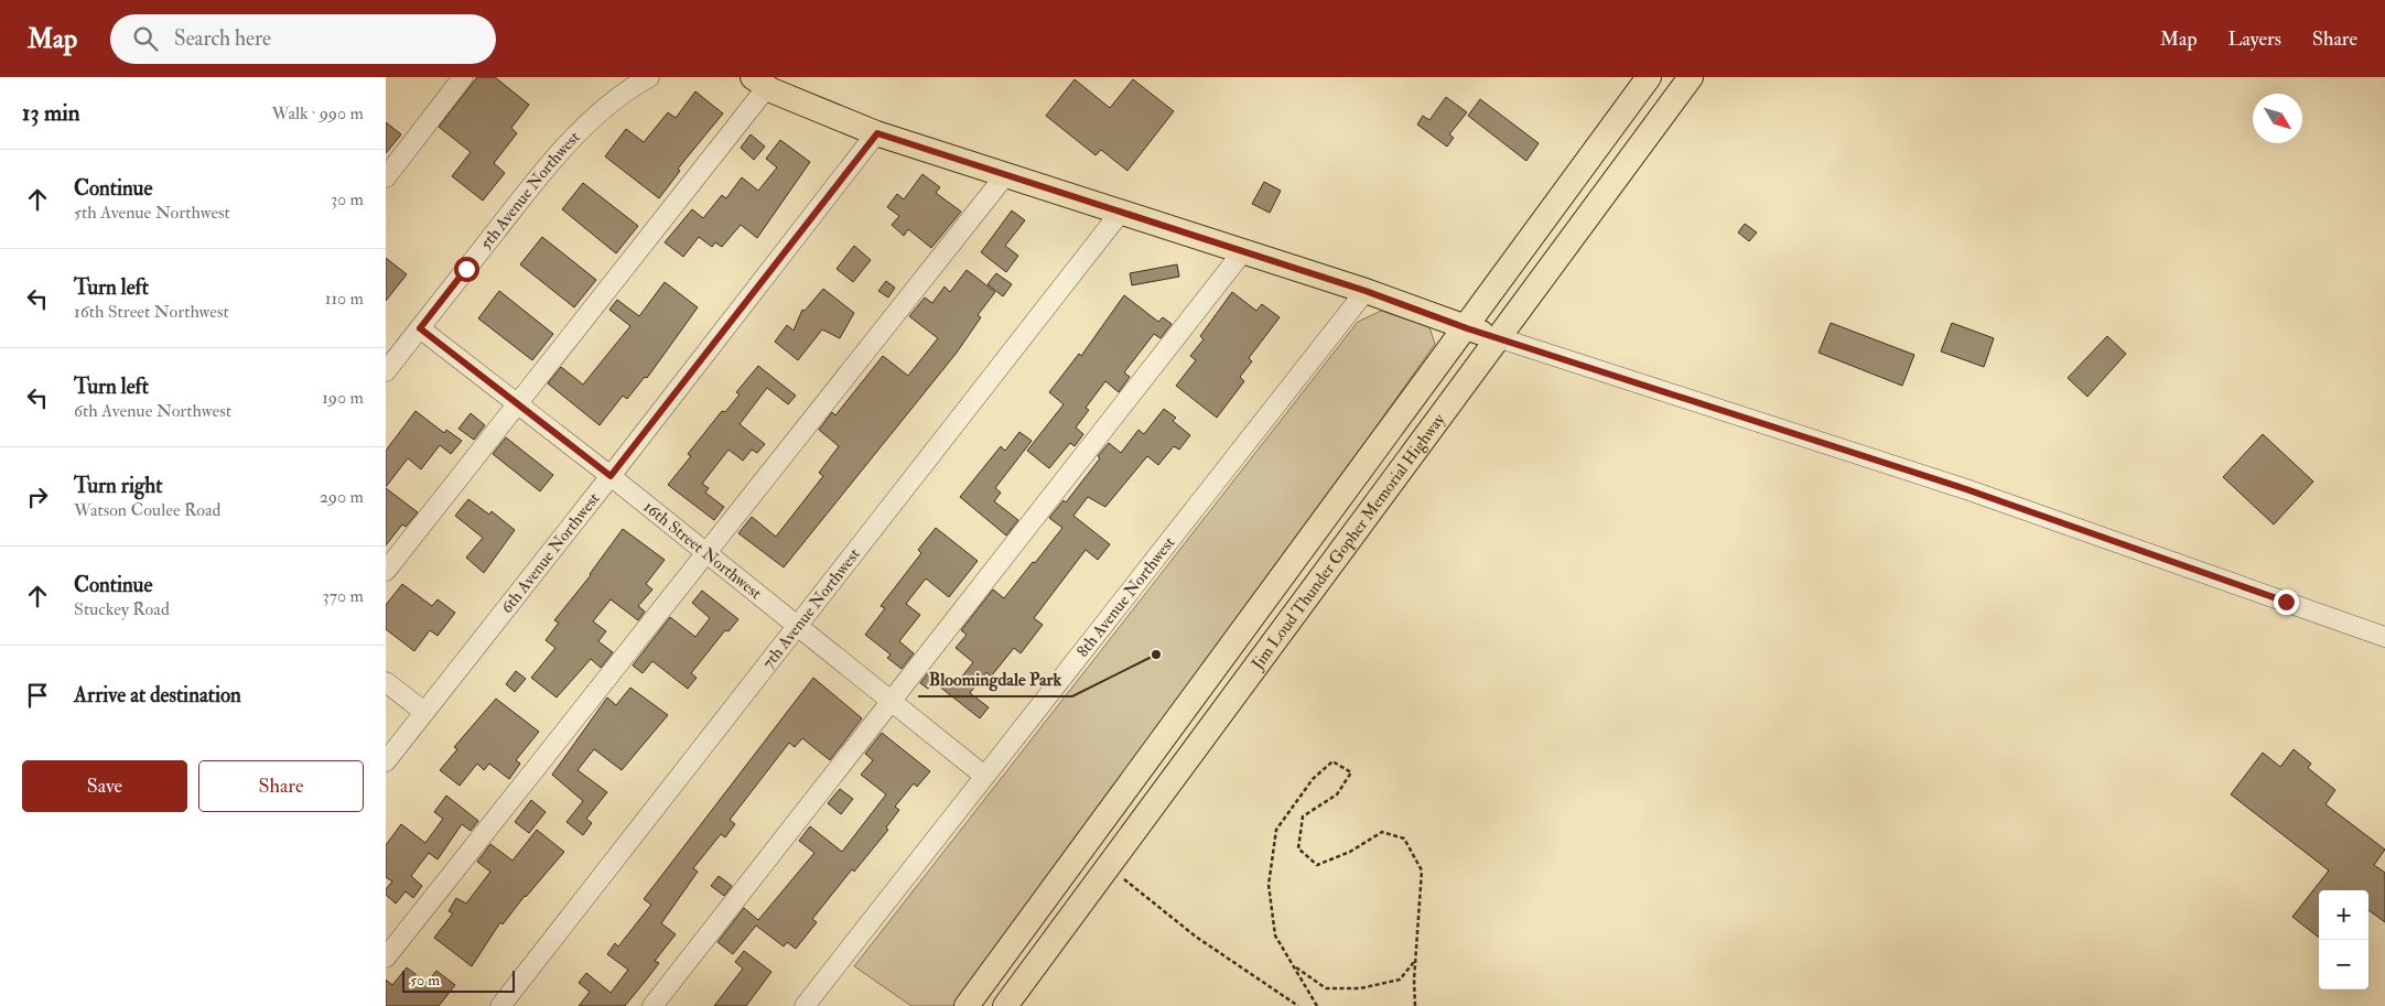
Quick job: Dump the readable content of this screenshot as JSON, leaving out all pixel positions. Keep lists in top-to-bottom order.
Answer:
{
  "streets": {
    "main road": ["Jim Loud Thunder Gopher Memorial Highway"],
    "street": [
      "5th Avenue Northwest",
      "16th Street Northwest",
      "6th Avenue Northwest",
      "8th Avenue Northwest",
      "7th Avenue Northwest"
    ]
  },
  "crossings": [
    ["5th Avenue Northwest", "16th Street Northwest"],
    ["16th Street Northwest", "6th Avenue Northwest"],
    ["16th Street Northwest", "8th Avenue Northwest"],
    ["16th Street Northwest", "7th Avenue Northwest"]
  ],
  "places": ["Bloomingdale Park"],
  "scale_bar": "50 m",
  "north": "bottom right",
  "page": {
    "header": "Map",
    "search": "Search here",
    "nav": ["Map", "Layers", "Share"],
    "heading": ["13 min", "Walk · 990 m"],
    "list": [
      ["Continue", "5th Avenue Northwest", "30 m"],
      ["Turn left", "16th Street Northwest", "110 m"],
      ["Turn left", "6th Avenue Northwest", "190 m"],
      ["Turn right", "Watson Coulee Road", "290 m"],
      ["Continue", "Stuckey Road", "370 m"],
      "Arrive at destination"
    ],
    "buttons": ["Save", "Share"],
    "map_buttons": ["+", "−"],
    "scale": "50 m"
  }
}
